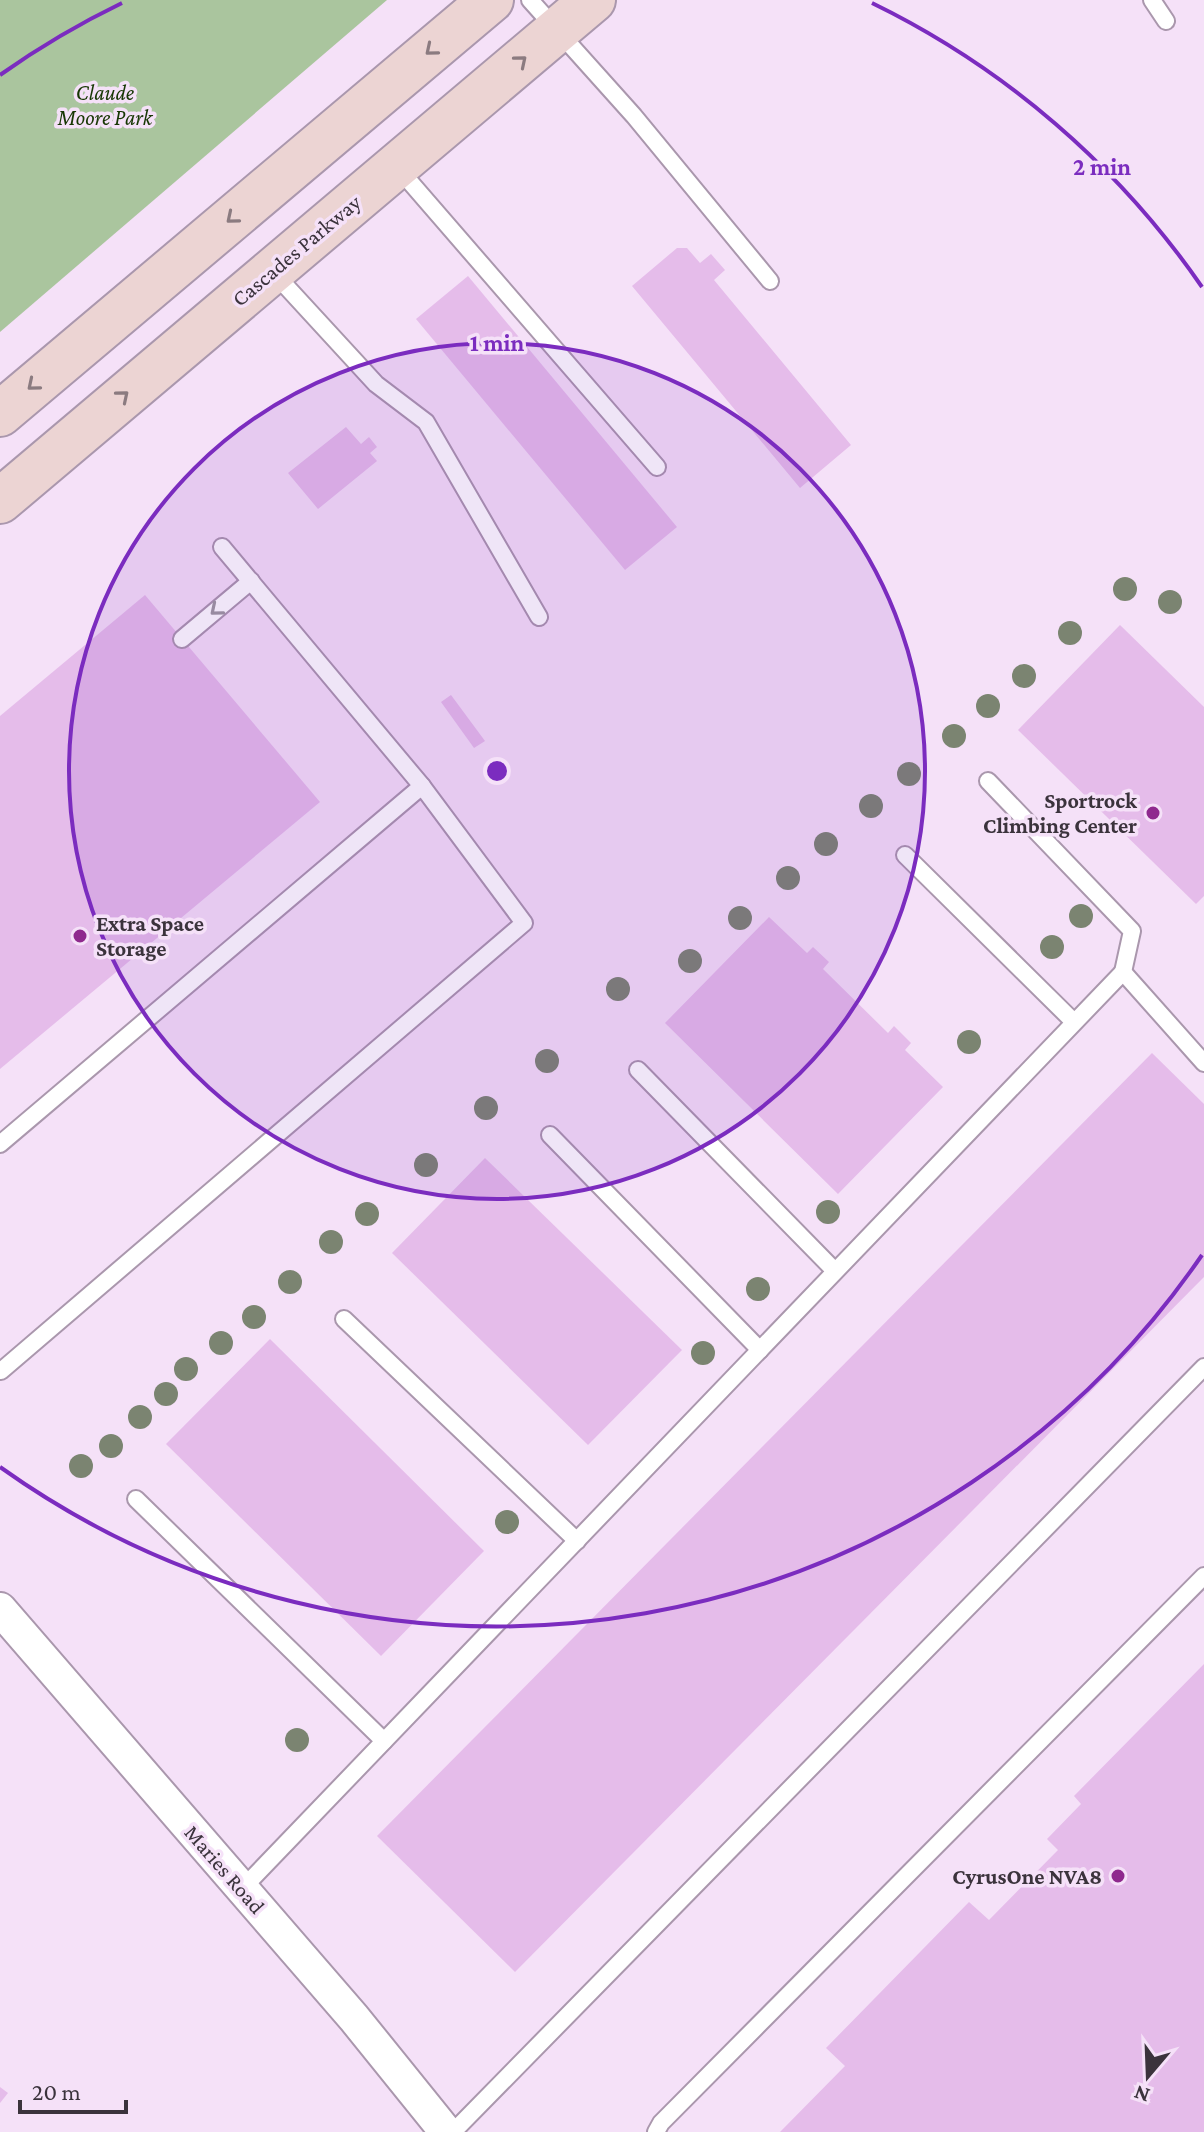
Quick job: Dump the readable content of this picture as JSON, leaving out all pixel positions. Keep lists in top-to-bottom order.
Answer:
{
  "streets": {
    "main road": ["Cascades Parkway"],
    "street": ["Maries Road"]
  },
  "parks": ["Claude Moore Park"],
  "places": ["Sportrock Climbing Center", "Extra Space Storage", "CyrusOne NVA8"],
  "scale_bar": "20 m",
  "north": "bottom",
  "rings": ["2 min", "1 min"]
}
